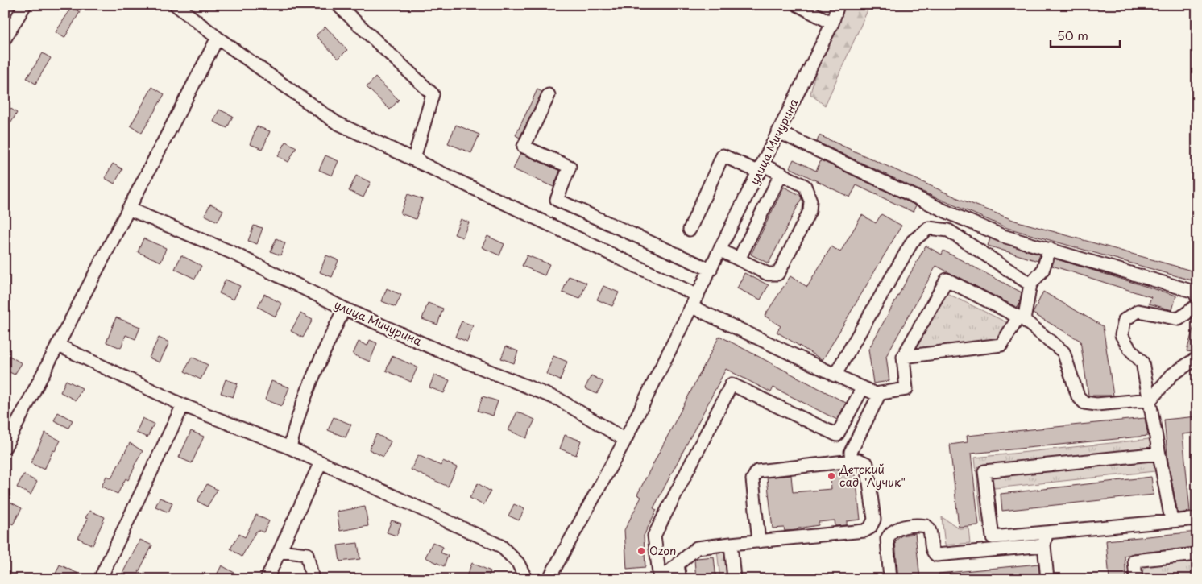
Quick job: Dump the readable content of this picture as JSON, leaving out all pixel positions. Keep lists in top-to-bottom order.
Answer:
{
  "streets": {
    "street": ["улица Мичурина"]
  },
  "places": ["Детский сад \"Лучик\"", "Ozon"],
  "scale_bar": "50 m"
}
